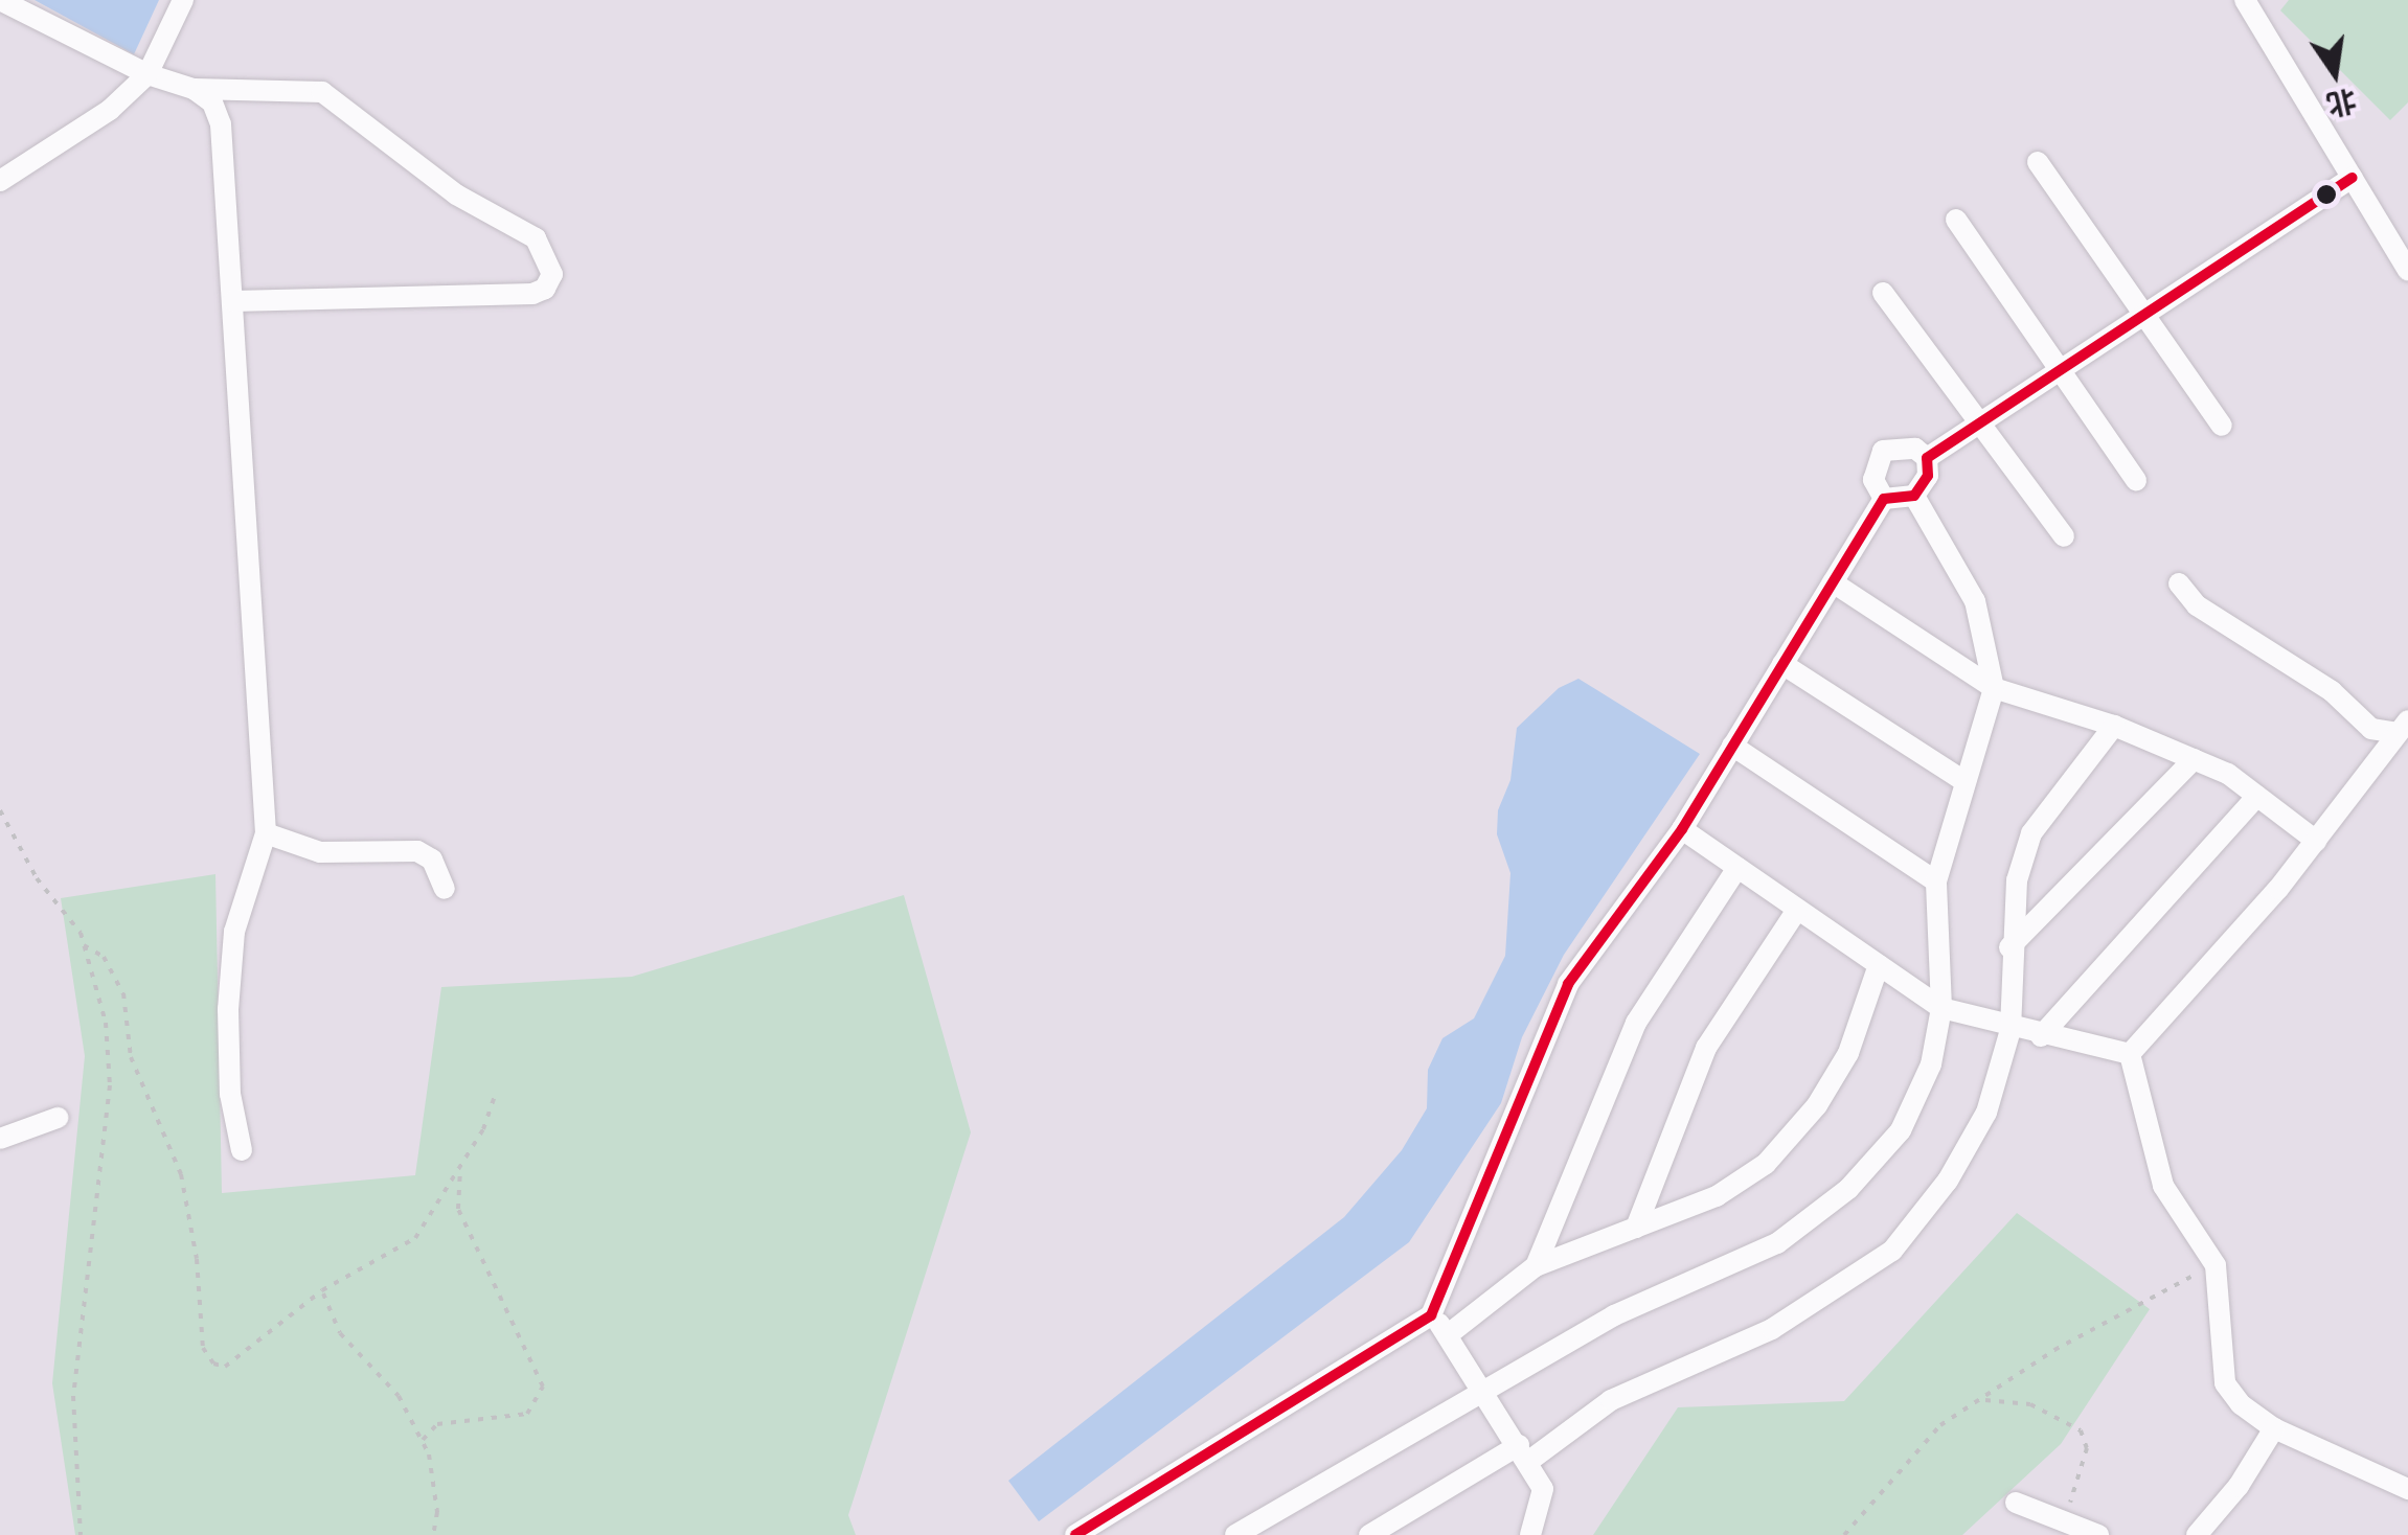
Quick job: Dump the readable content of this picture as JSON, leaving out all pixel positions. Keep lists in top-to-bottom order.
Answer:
{
  "north": "bottom"
}
